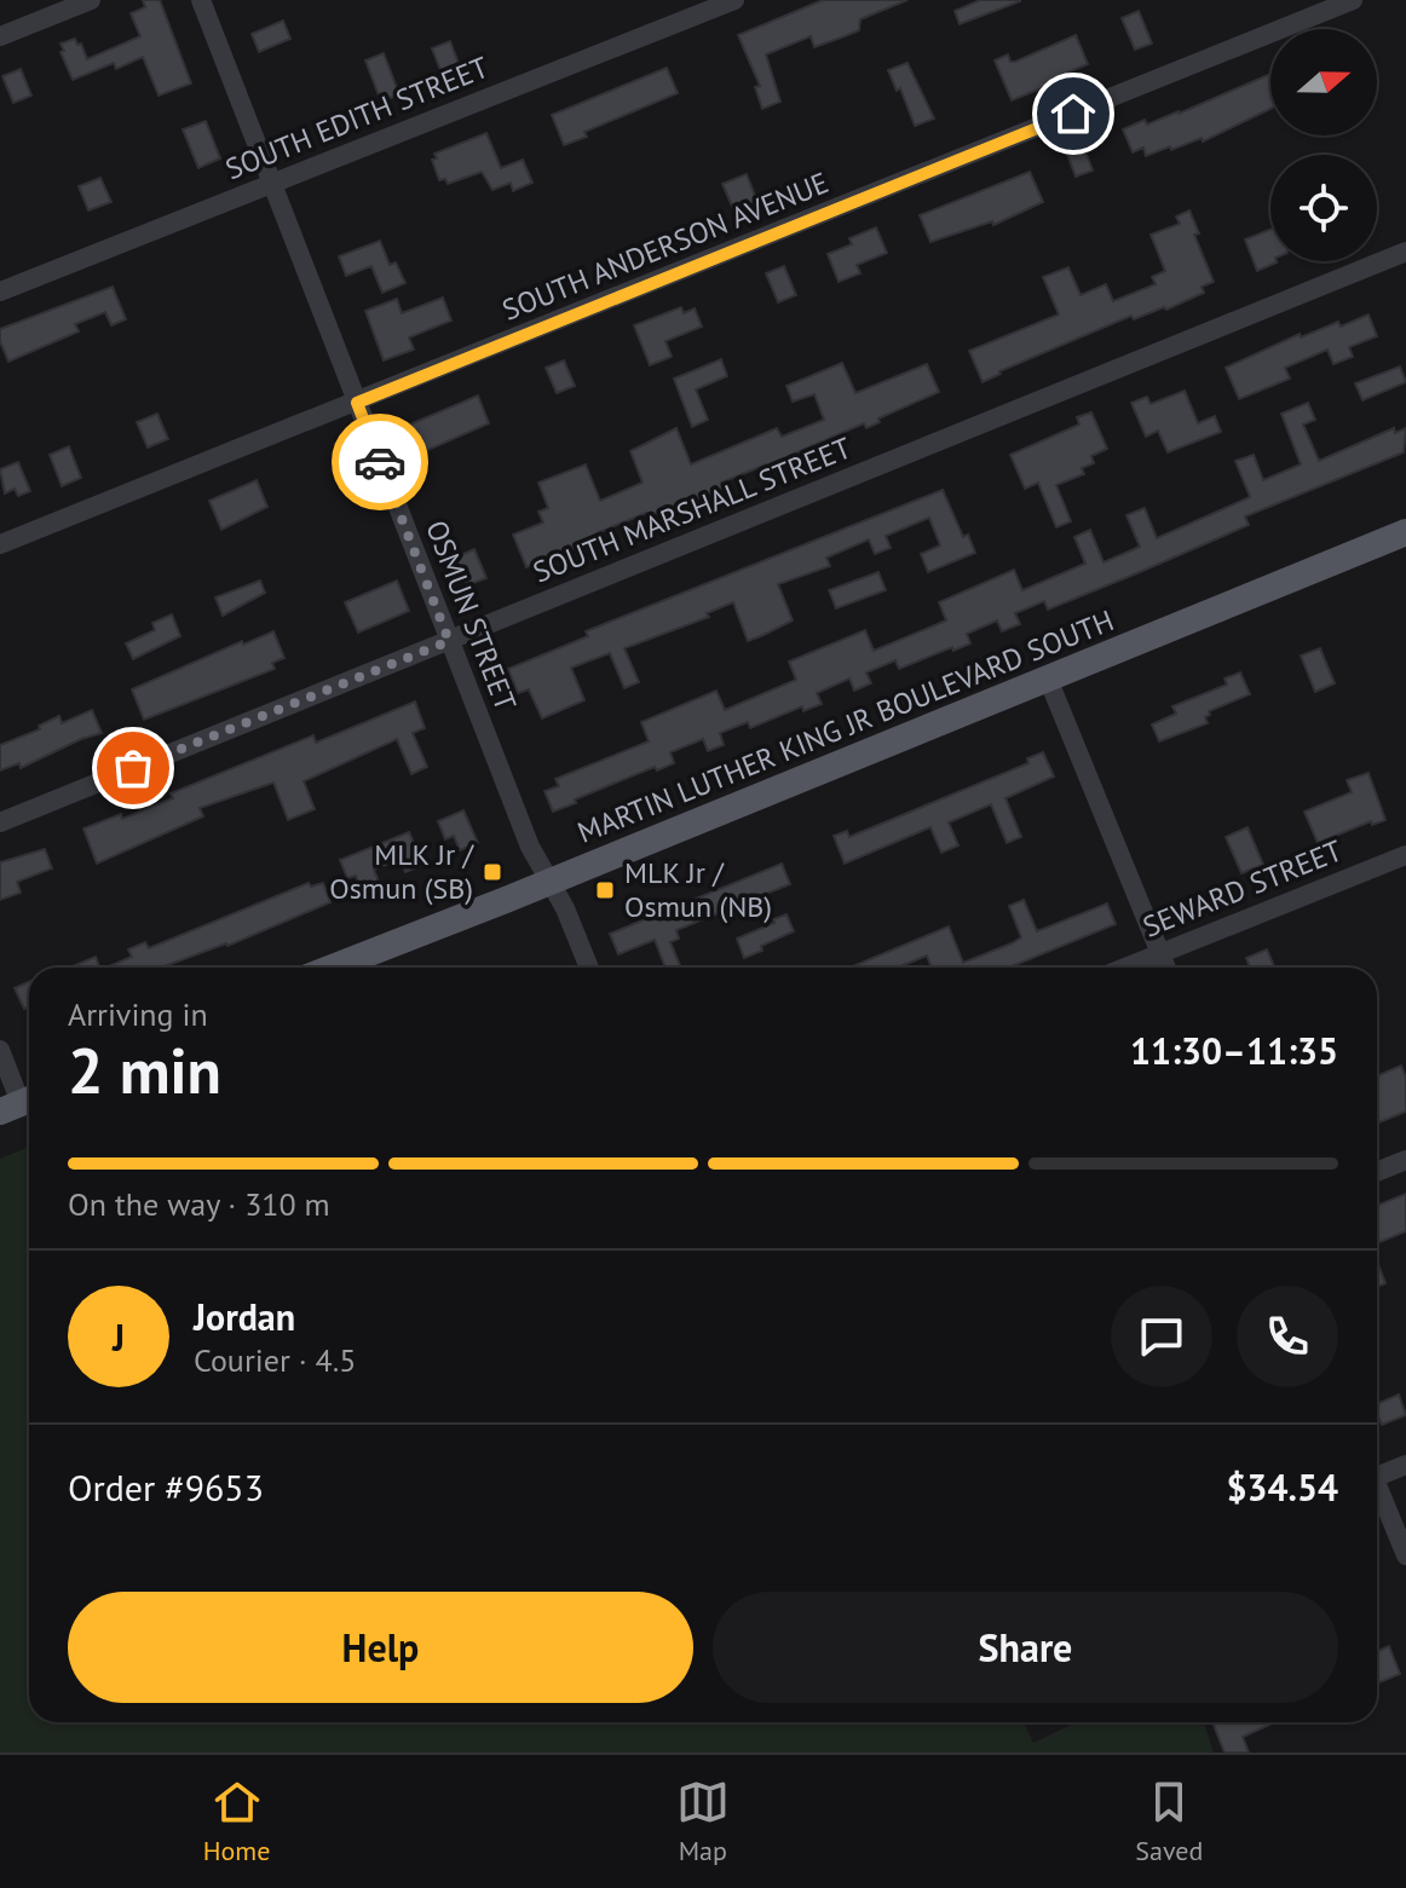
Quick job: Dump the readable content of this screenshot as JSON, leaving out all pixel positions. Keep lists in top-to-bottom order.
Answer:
{
  "streets": {
    "main road": ["MARTIN LUTHER KING JR BOULEVARD SOUTH"],
    "street": [
      "SOUTH EDITH STREET",
      "SOUTH ANDERSON AVENUE",
      "SOUTH MARSHALL STREET",
      "OSMUN STREET",
      "SEWARD STREET"
    ]
  },
  "crossings": [
    ["SOUTH EDITH STREET", "OSMUN STREET"],
    ["SOUTH ANDERSON AVENUE", "OSMUN STREET"],
    ["SOUTH MARSHALL STREET", "OSMUN STREET"],
    ["OSMUN STREET", "MARTIN LUTHER KING JR BOULEVARD SOUTH"]
  ],
  "places": {
    "transit": ["MLK Jr / Osmun (SB)", "MLK Jr / Osmun (NB)"]
  },
  "north": "right",
  "page": {
    "heading": ["2 min", "Arriving in", "11:30–11:35"],
    "panel": [
      "Jordan",
      "Courier · 4.5",
      "Order #9653",
      "$34.54"
    ],
    "bar": "On the way · 310 m",
    "round": "J",
    "buttons": ["Help", "Share"],
    "tabs": ["Home", "Map", "Saved"]
  }
}
